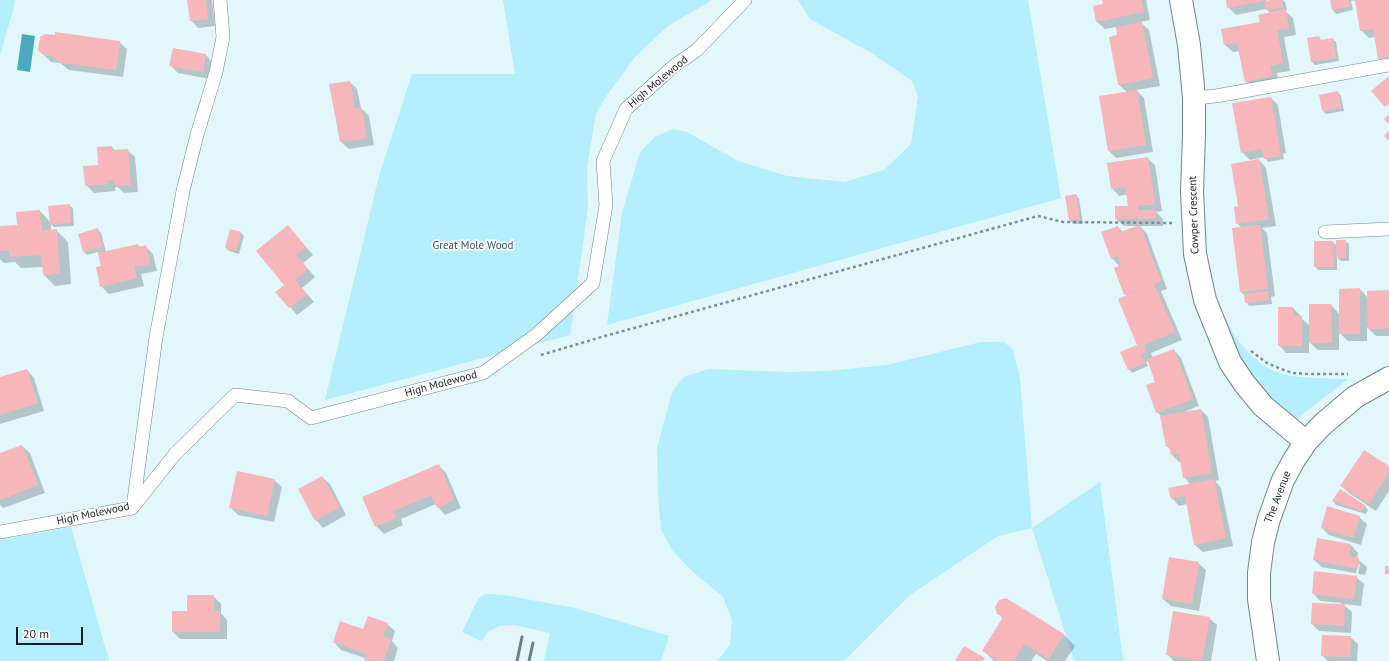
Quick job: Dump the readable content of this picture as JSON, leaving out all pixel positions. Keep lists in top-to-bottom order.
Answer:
{
  "streets": {
    "street": ["Cowper Crescent", "The Avenue"],
    "lane": ["High Molewood"]
  },
  "crossings": [
    ["Cowper Crescent", "The Avenue"]
  ],
  "parks": ["Great Mole Wood"],
  "scale_bar": "20 m"
}
